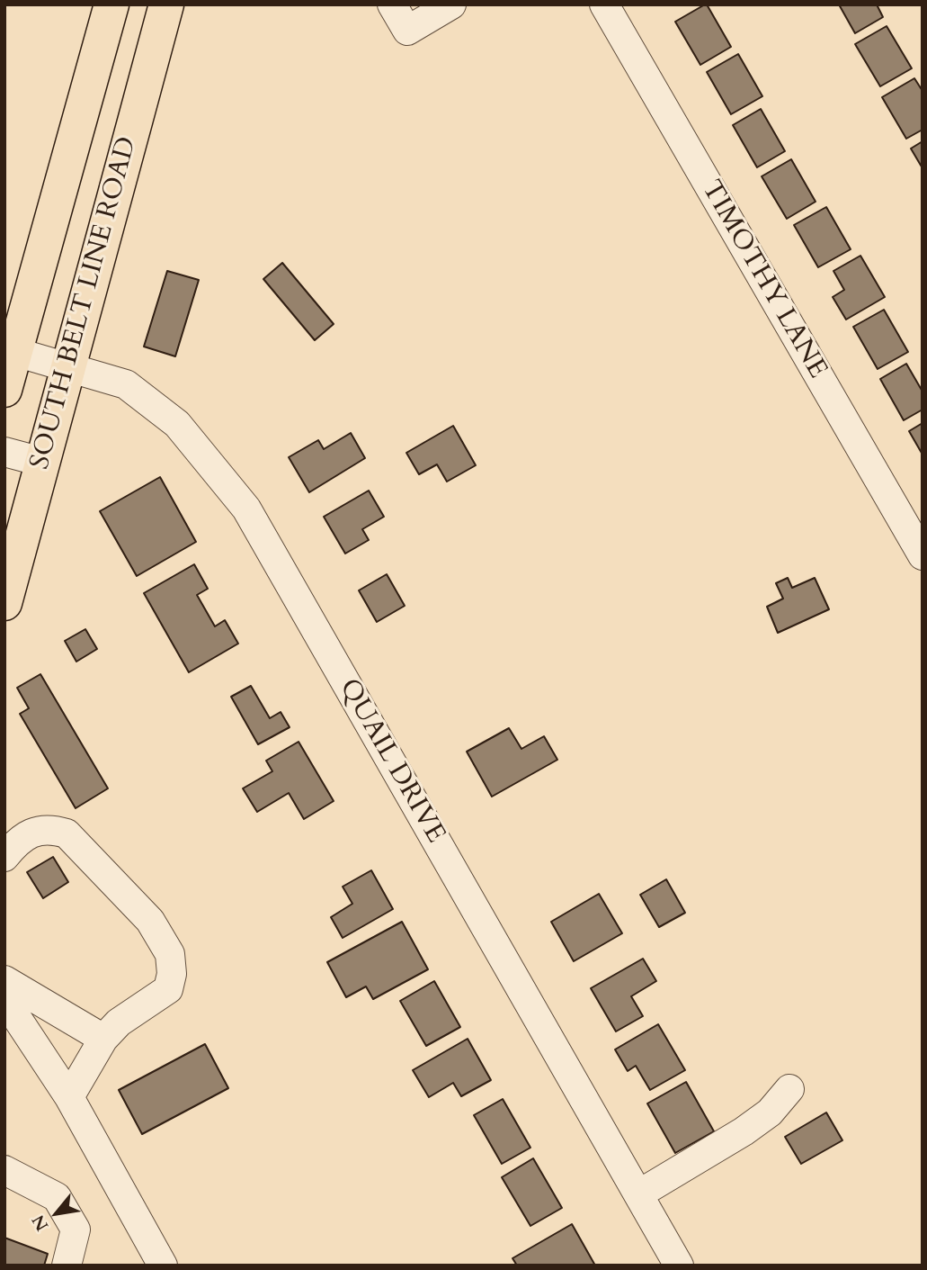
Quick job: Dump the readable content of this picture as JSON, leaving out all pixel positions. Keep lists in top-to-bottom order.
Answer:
{
  "streets": {
    "main road": ["SOUTH BELT LINE ROAD"],
    "street": ["TIMOTHY LANE", "QUAIL DRIVE"]
  },
  "crossings": [
    ["SOUTH BELT LINE ROAD", "QUAIL DRIVE"]
  ],
  "north": "bottom left"
}
